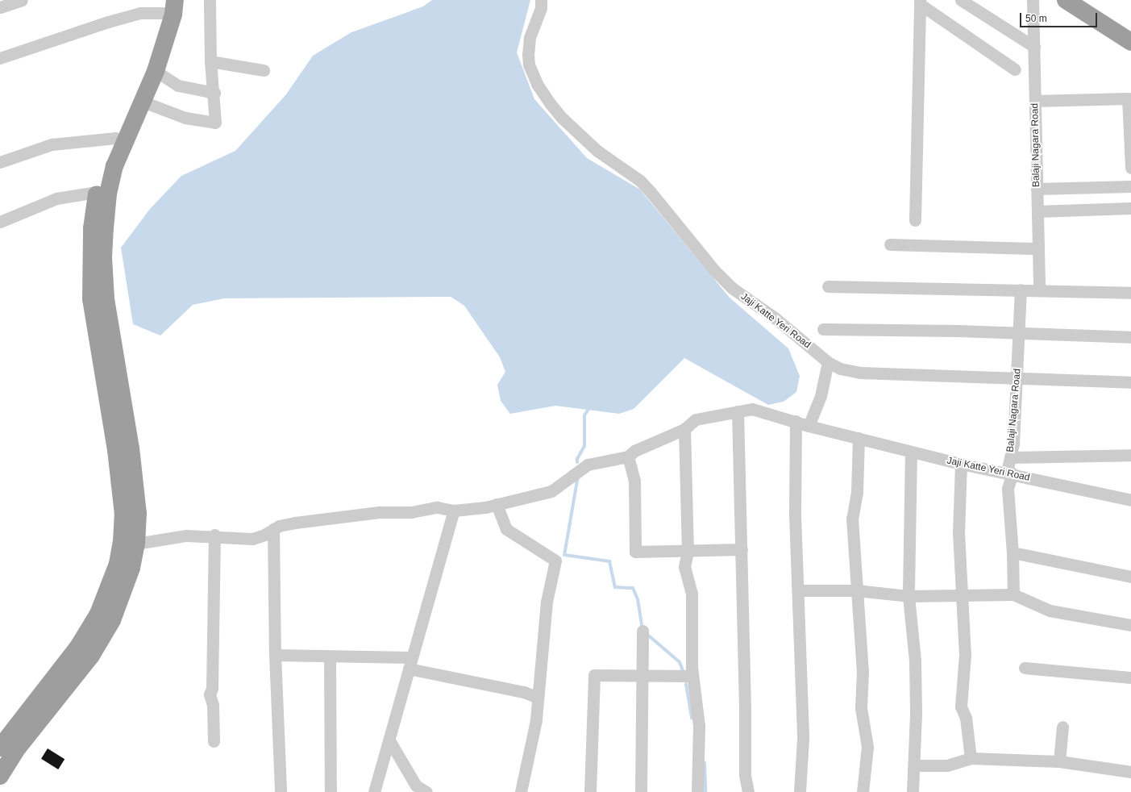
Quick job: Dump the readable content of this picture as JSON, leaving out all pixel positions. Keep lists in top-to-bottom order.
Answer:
{
  "streets": {
    "street": ["Balaji Nagara Road", "Jaji Katte Yeri Road"]
  },
  "crossings": [
    ["Balaji Nagara Road", "Jaji Katte Yeri Road"]
  ],
  "scale_bar": "50 m"
}
